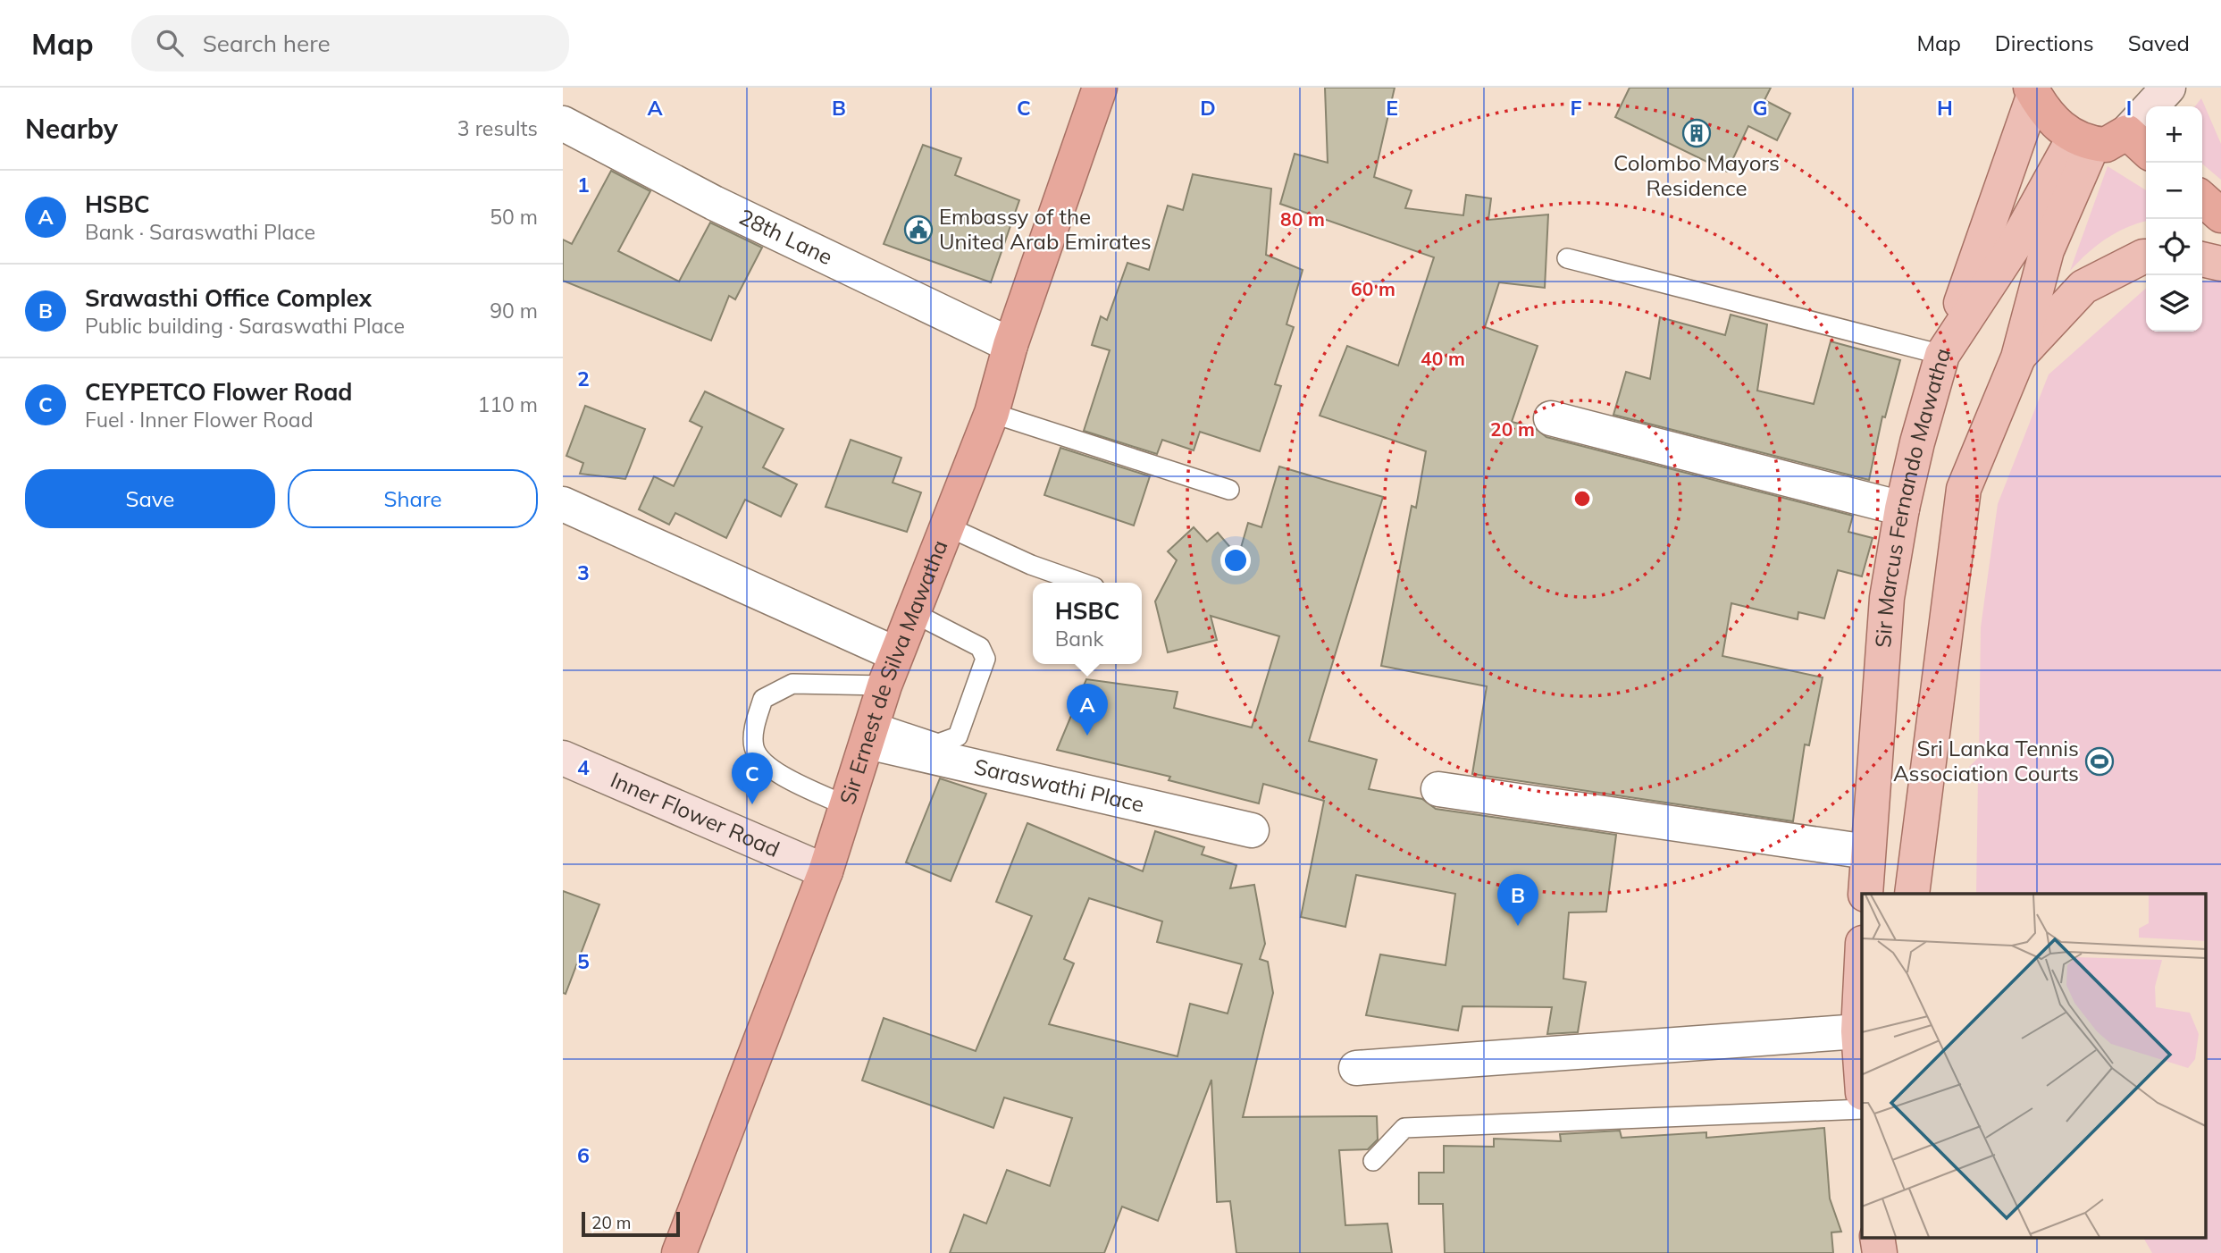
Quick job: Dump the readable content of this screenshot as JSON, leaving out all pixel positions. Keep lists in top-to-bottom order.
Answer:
{
  "streets": {
    "highway": ["Sir Ernest de Silva Mawatha"],
    "main road": ["Sir Marcus Fernando Mawatha", "Inner Flower Road"],
    "street": ["28th Lane", "Saraswathi Place"]
  },
  "crossings": [
    ["28th Lane", "Sir Ernest de Silva Mawatha"],
    ["Sir Ernest de Silva Mawatha", "Saraswathi Place"],
    ["Sir Ernest de Silva Mawatha", "Inner Flower Road"]
  ],
  "places": {
    "building": ["Colombo Mayors Residence"],
    "public building": ["Embassy of the United Arab Emirates"],
    "sports": ["Sri Lanka Tennis Association Courts"]
  },
  "scale_bar": "20 m",
  "page": {
    "header": "Map",
    "search": "Search here",
    "nav": ["Map", "Directions", "Saved"],
    "heading": ["Nearby", "3 results"],
    "map_buttons": ["+", "−"],
    "list": [
      {
        "mark": "A",
        "name": "HSBC",
        "note": "Bank · Saraswathi Place",
        "value": "50 m"
      },
      {
        "mark": "B",
        "name": "Srawasthi Office Complex",
        "note": "Public building · Saraswathi Place",
        "value": "90 m"
      },
      {
        "mark": "C",
        "name": "CEYPETCO Flower Road",
        "note": "Fuel · Inner Flower Road",
        "value": "110 m"
      }
    ],
    "buttons": ["Save", "Share"],
    "popup": ["HSBC", "Bank"],
    "pins": ["A", "C", "B"],
    "scale": "20 m"
  },
  "grid": {
    "columns": [
      "A",
      "B",
      "C",
      "D",
      "E",
      "F",
      "G",
      "H",
      "I"
    ],
    "rows": [
      "1",
      "2",
      "3",
      "4",
      "5",
      "6"
    ]
  },
  "rings": [
    "80 m",
    "60 m",
    "40 m",
    "20 m"
  ]
}
